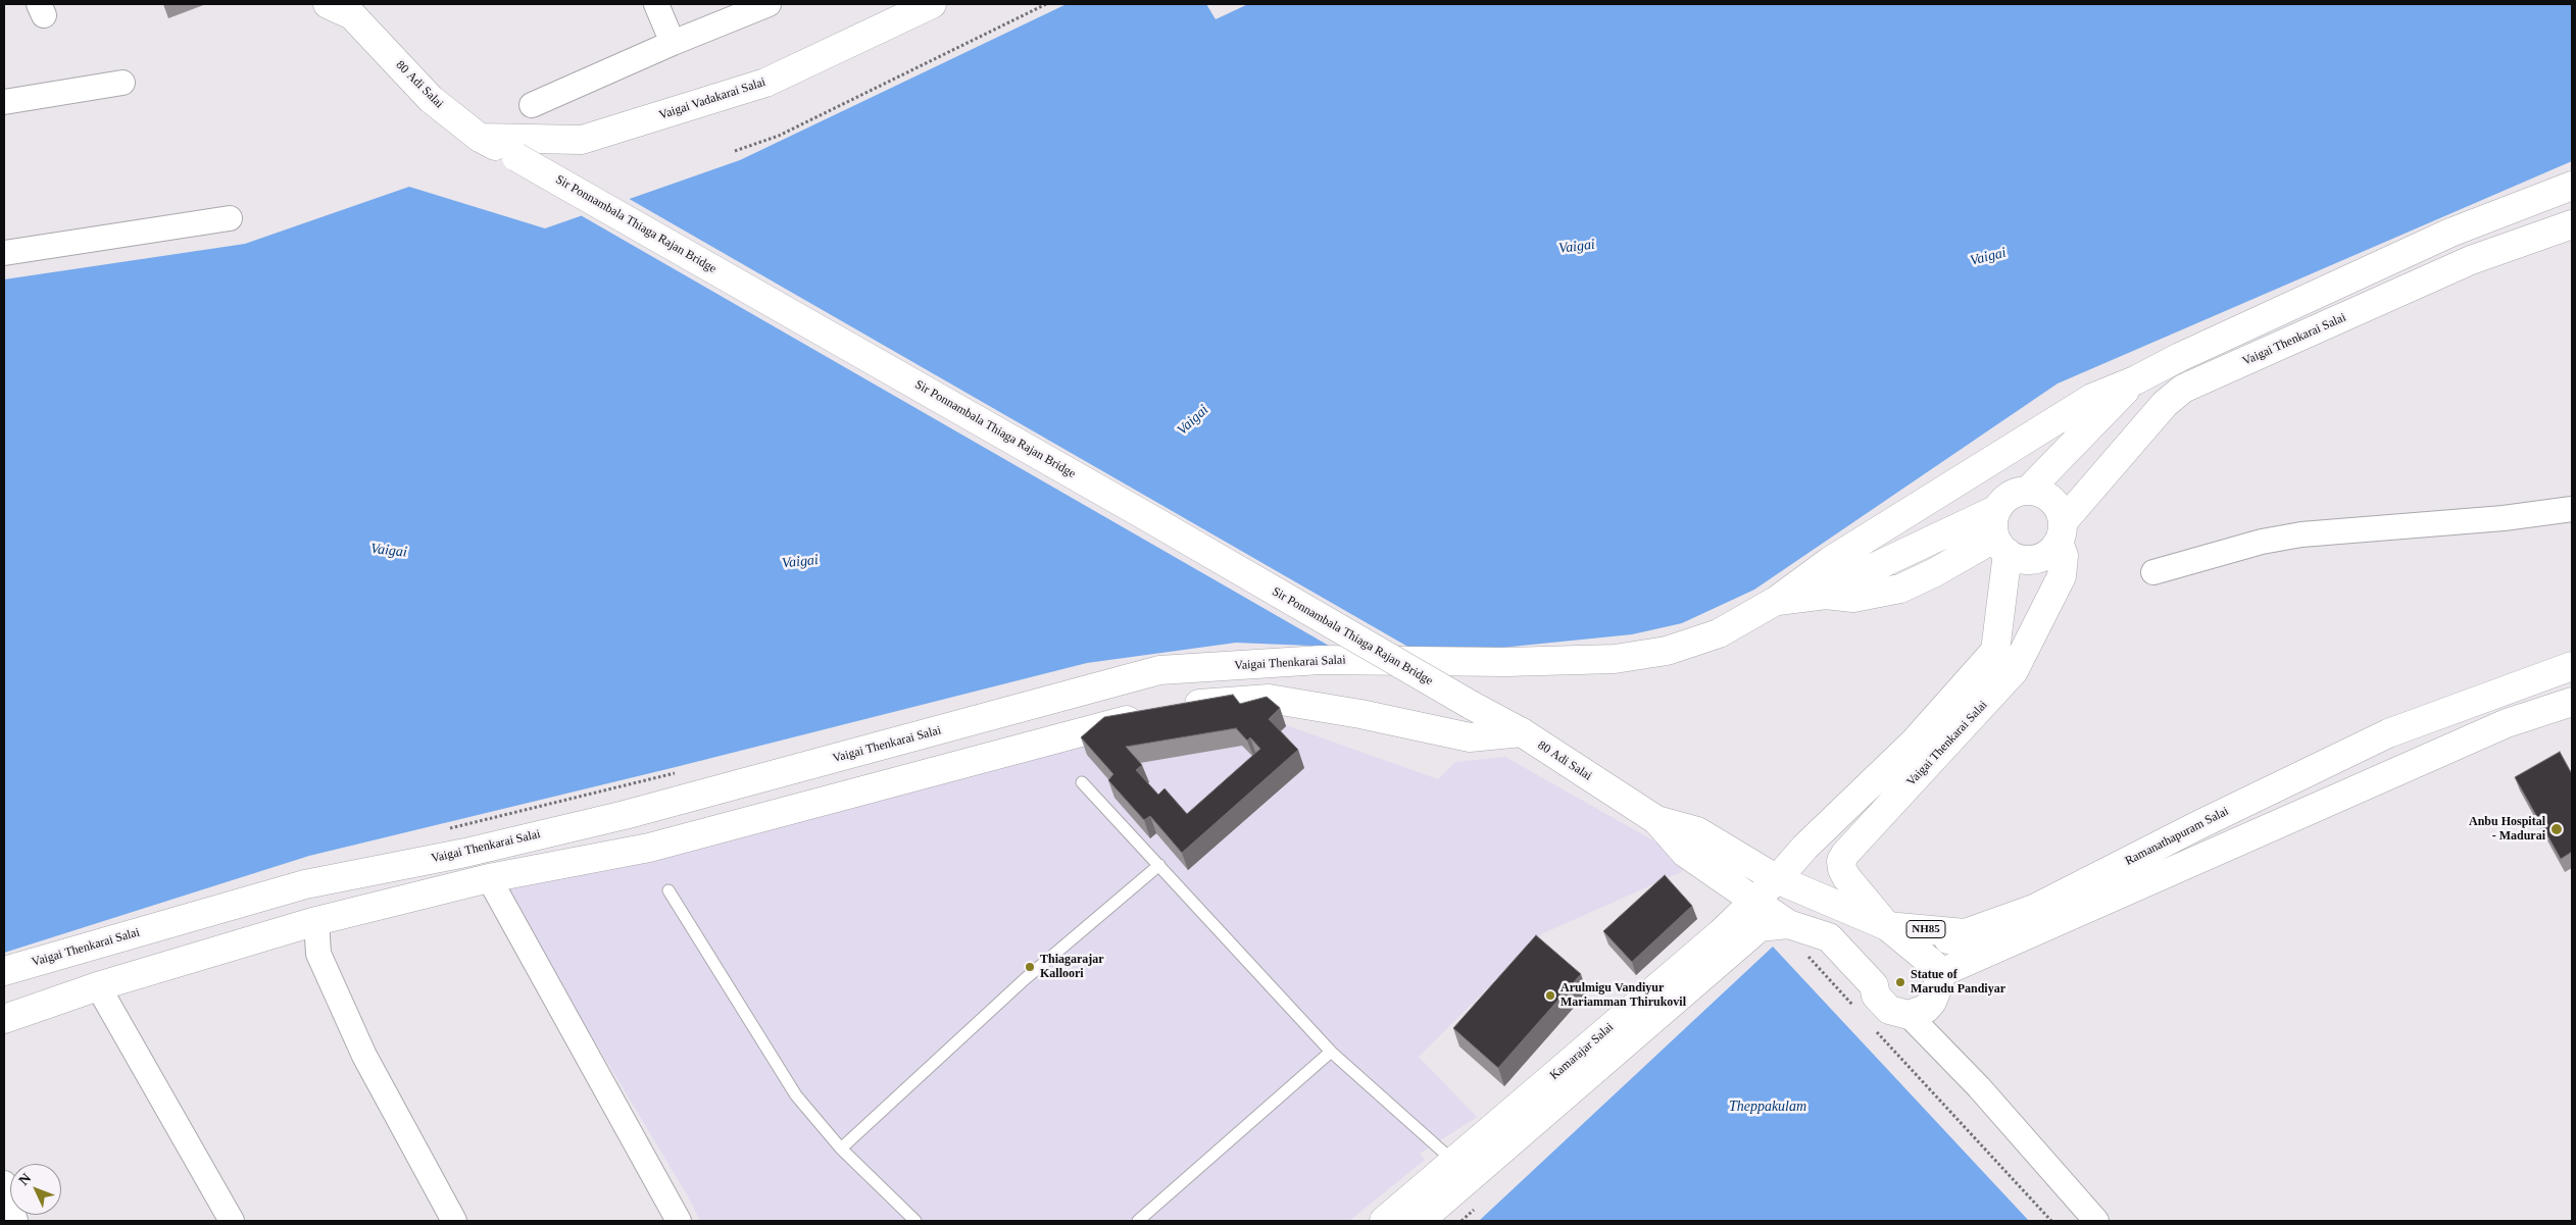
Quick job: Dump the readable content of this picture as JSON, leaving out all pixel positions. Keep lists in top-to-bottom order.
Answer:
{
  "streets": {
    "main road": [
      "80 Adi Salai",
      "Vaigai Vadakarai Salai",
      "Sir Ponnambala Thiaga Rajan Bridge",
      "Vaigai Thenkarai Salai",
      "Ramanathapuram Salai",
      "NH85",
      "Kamarajar Salai"
    ]
  },
  "crossings": [
    ["80 Adi Salai", "Vaigai Vadakarai Salai"],
    ["80 Adi Salai", "Sir Ponnambala Thiaga Rajan Bridge"],
    ["80 Adi Salai", "Vaigai Thenkarai Salai"],
    ["80 Adi Salai", "Ramanathapuram Salai"],
    ["80 Adi Salai", "Kamarajar Salai"],
    ["Vaigai Thenkarai Salai", "Ramanathapuram Salai"],
    ["Vaigai Thenkarai Salai", "Kamarajar Salai"],
    ["Ramanathapuram Salai", "Kamarajar Salai"]
  ],
  "water": ["Vaigai", "Theppakulam"],
  "places": [
    "Anbu Hospital - Madurai",
    "Thiagarajar Kalloori",
    "Statue of Marudu Pandiyar",
    "Arulmigu Vandiyur Mariamman Thirukovil"
  ],
  "north": "top left"
}
